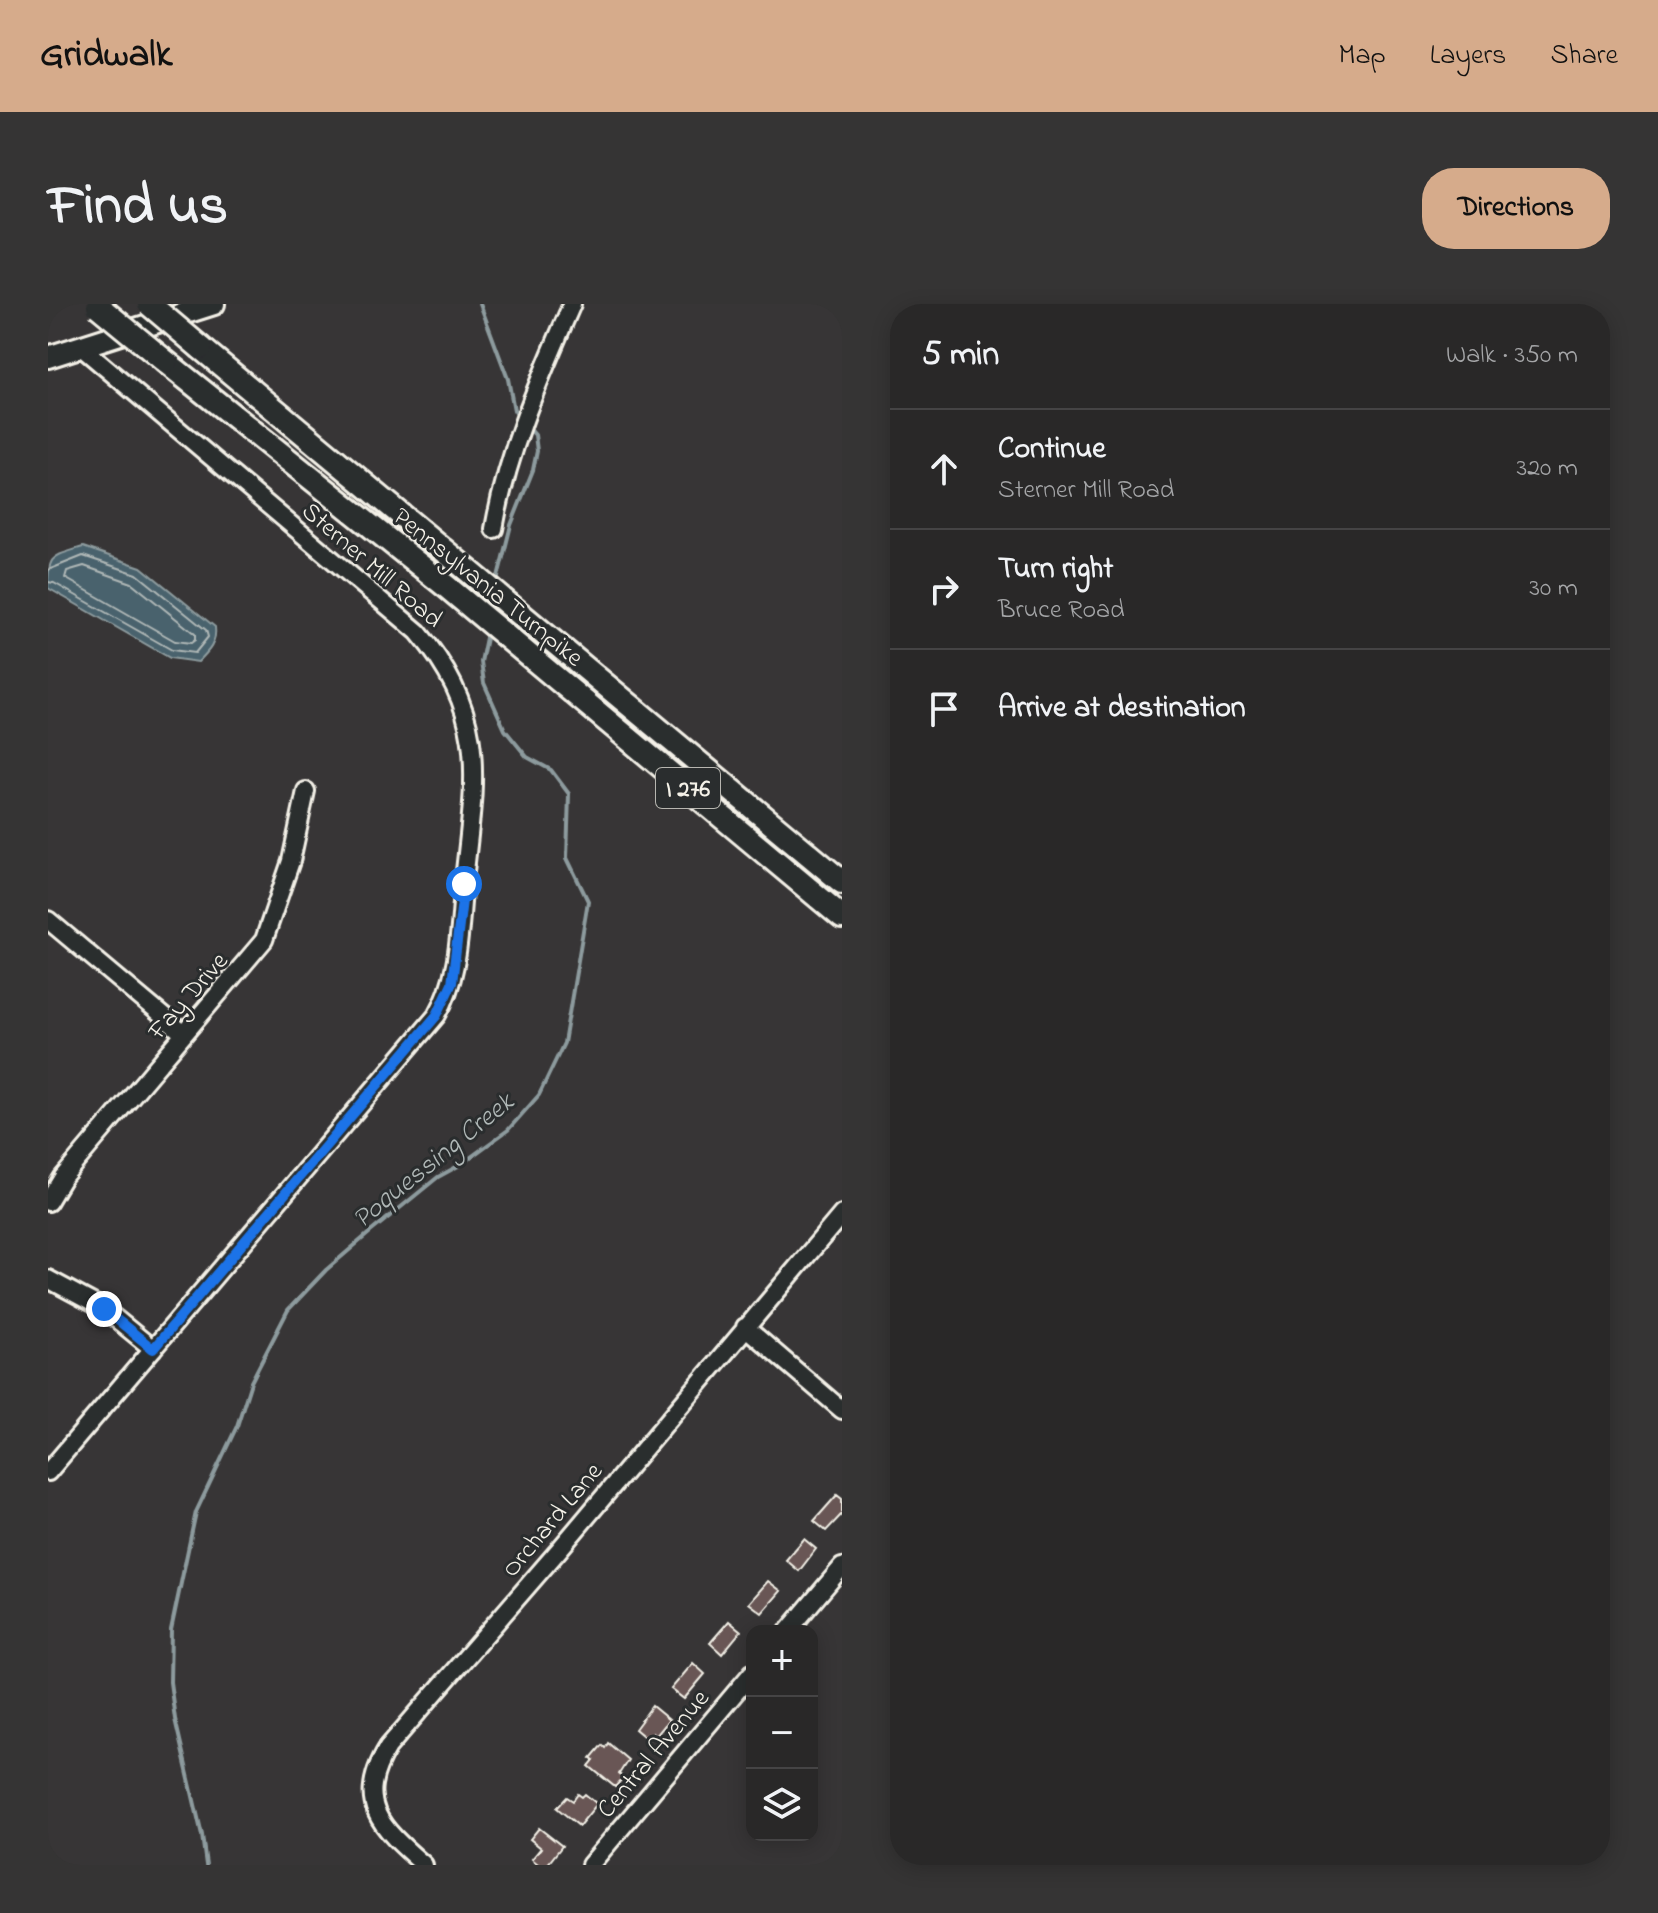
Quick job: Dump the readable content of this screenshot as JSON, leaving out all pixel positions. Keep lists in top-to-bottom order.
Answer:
{
  "streets": {
    "highway": ["Pennsylvania Turnpike", "I 276"],
    "street": [
      "Sterner Mill Road",
      "Fay Drive",
      "Orchard Lane",
      "Central Avenue"
    ]
  },
  "water": ["Poquessing Creek"],
  "page": {
    "header": "Gridwalk",
    "nav": ["Map", "Layers", "Share"],
    "title": "Find us",
    "buttons": "Directions",
    "heading": ["5 min", "Walk · 350 m"],
    "list": [
      ["Continue", "Sterner Mill Road", "320 m"],
      ["Turn right", "Bruce Road", "30 m"],
      "Arrive at destination"
    ],
    "map_buttons": ["+", "−"]
  }
}
